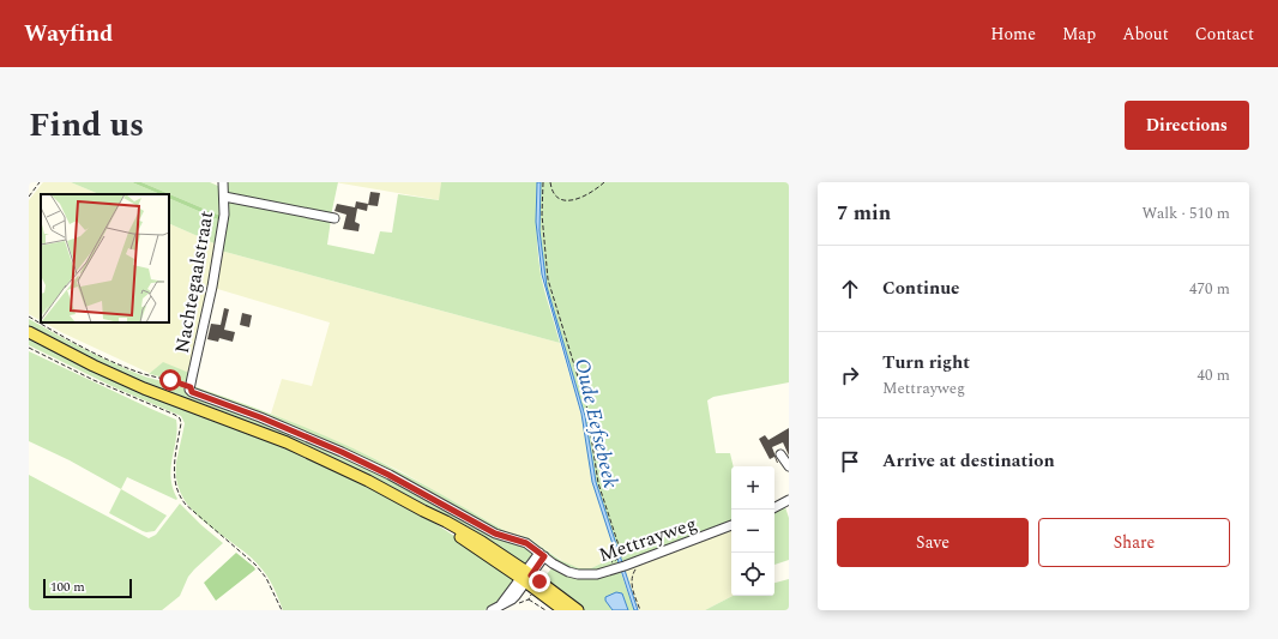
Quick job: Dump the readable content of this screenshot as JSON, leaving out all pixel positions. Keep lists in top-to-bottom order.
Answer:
{
  "streets": {
    "street": ["Nachtegaalstraat", "Mettrayweg"]
  },
  "crossings": [
    ["Nachtegaalstraat", "Mettrayweg"]
  ],
  "water": ["Oude Eefsebeek"],
  "scale_bar": "100 m",
  "page": {
    "header": "Wayfind",
    "nav": [
      "Home",
      "Map",
      "About",
      "Contact"
    ],
    "title": "Find us",
    "buttons": [
      "Directions",
      ["Save", "Share"]
    ],
    "heading": ["7 min", "Walk · 510 m"],
    "list": [
      ["Continue", "470 m"],
      ["Turn right", "Mettrayweg", "40 m"],
      "Arrive at destination"
    ],
    "map_buttons": ["+", "−"],
    "scale": "100 m"
  }
}
